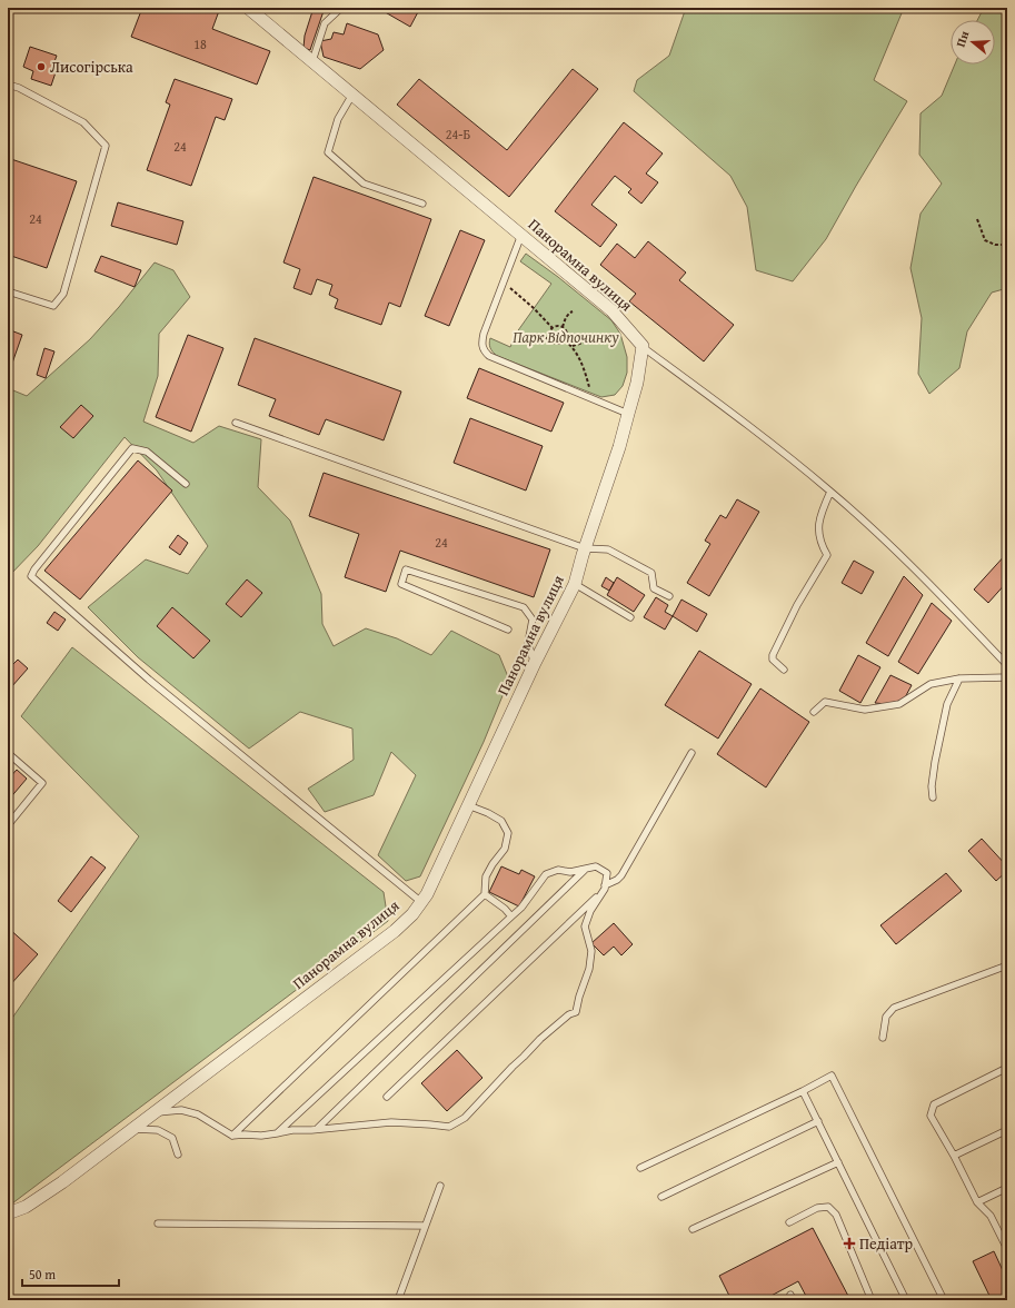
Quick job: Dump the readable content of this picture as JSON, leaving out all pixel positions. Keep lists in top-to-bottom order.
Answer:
{
  "streets": {
    "street": ["Панорамна вулиця"]
  },
  "parks": ["Парк Відпочинку"],
  "places": {
    "other": ["Лисогірська"],
    "health": ["Педіатр"]
  },
  "house_numbers": [
    "18",
    "24-Б",
    "24",
    "24",
    "24"
  ],
  "scale_bar": "50 m",
  "north": "left"
}
